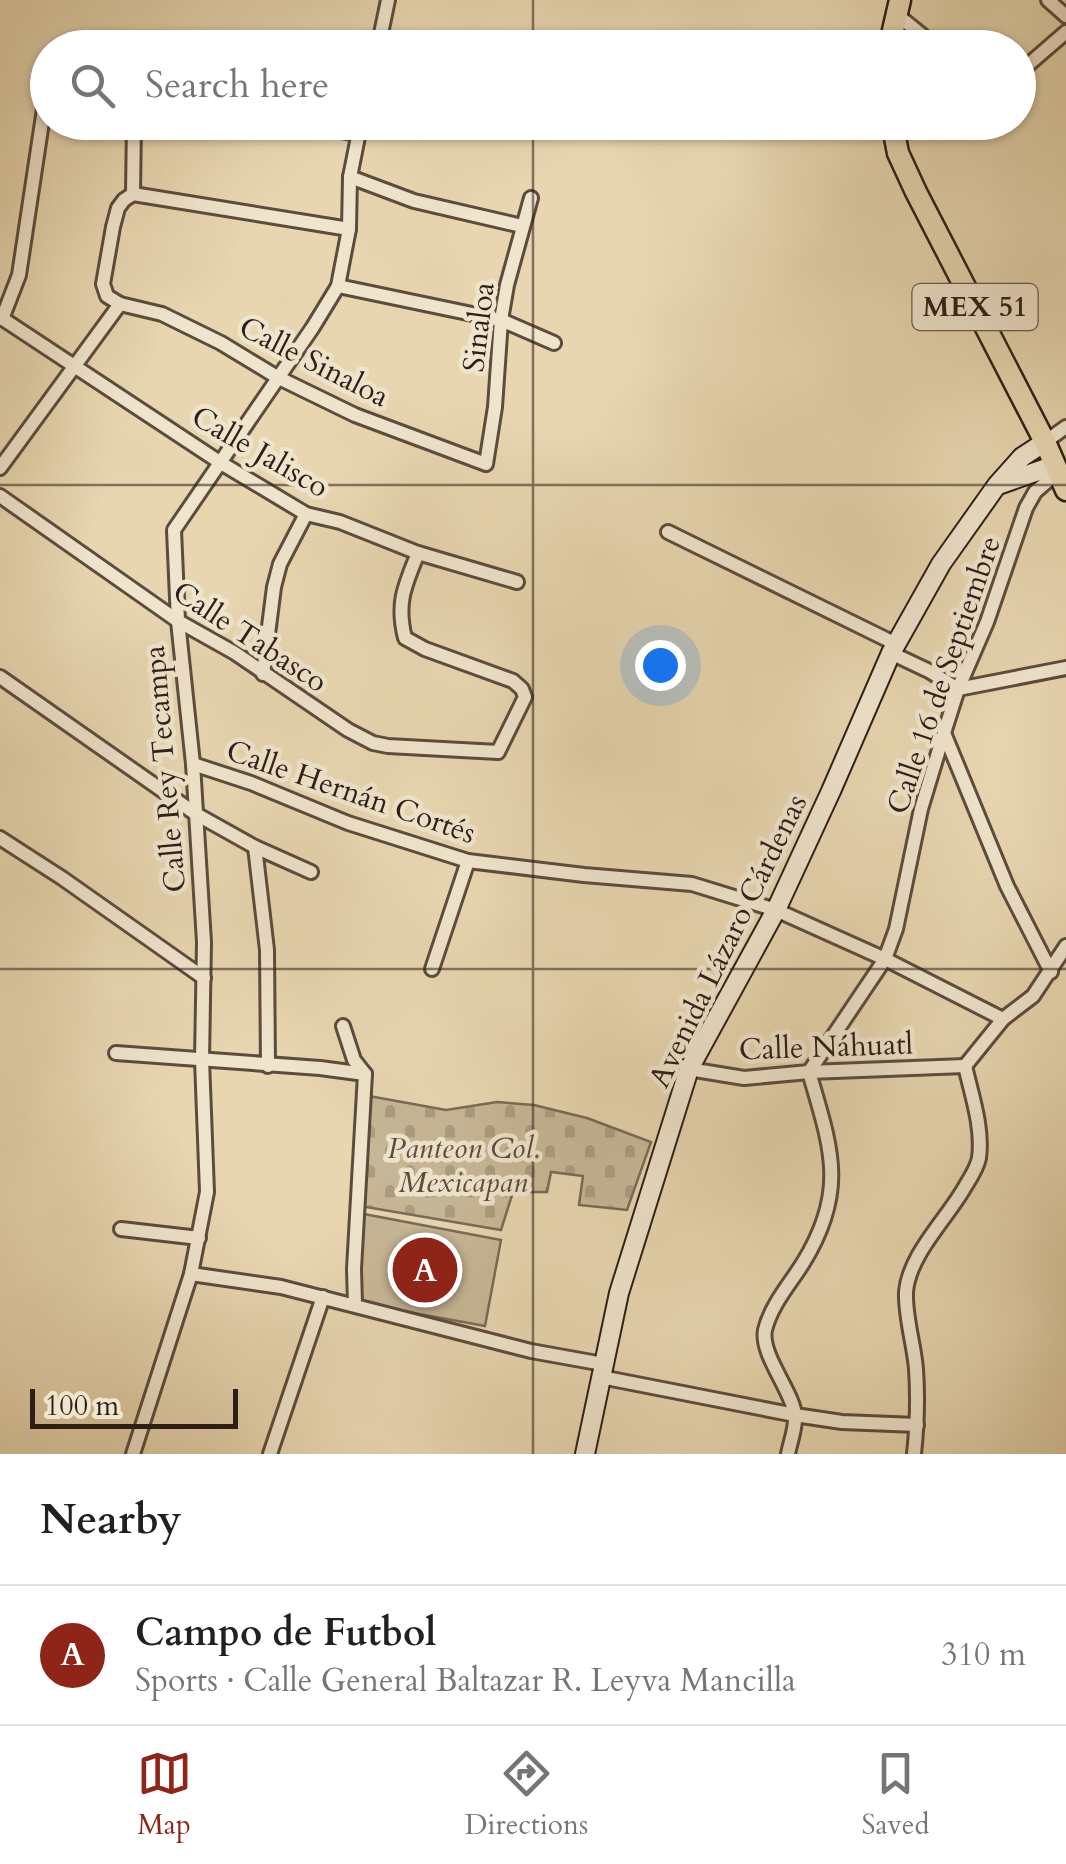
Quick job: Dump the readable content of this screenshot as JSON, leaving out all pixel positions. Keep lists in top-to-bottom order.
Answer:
{
  "streets": {
    "main road": ["MEX 51", "Avenida Lázaro Cárdenas"],
    "street": [
      "Sinaloa",
      "Calle Sinaloa",
      "Calle Jalisco",
      "Calle Tabasco",
      "Calle 16 de Septiembre",
      "Calle Rey Tecampa",
      "Calle Hernán Cortés",
      "Calle Náhuatl"
    ]
  },
  "crossings": [
    ["MEX 51", "Calle 16 de Septiembre"],
    ["MEX 51", "Avenida Lázaro Cárdenas"],
    ["Sinaloa", "Calle Sinaloa"],
    ["Calle Sinaloa", "Calle Rey Tecampa"],
    ["Calle Jalisco", "Calle Tabasco"],
    ["Calle Jalisco", "Calle Rey Tecampa"],
    ["Calle Tabasco", "Calle Rey Tecampa"],
    ["Calle 16 de Septiembre", "Calle Hernán Cortés"],
    ["Calle 16 de Septiembre", "Calle Náhuatl"],
    ["Calle Rey Tecampa", "Calle Hernán Cortés"],
    ["Calle Hernán Cortés", "Avenida Lázaro Cárdenas"],
    ["Avenida Lázaro Cárdenas", "Calle Náhuatl"]
  ],
  "parks": ["Panteon Col. Mexicapan"],
  "scale_bar": "100 m",
  "page": {
    "search": "Search here",
    "pins": "A",
    "scale": "100 m",
    "heading": "Nearby",
    "list": [
      {
        "mark": "A",
        "name": "Campo de Futbol",
        "note": "Sports · Calle General Baltazar R. Leyva Mancilla",
        "value": "310 m"
      }
    ],
    "nav": ["Map", "Directions", "Saved"]
  }
}
